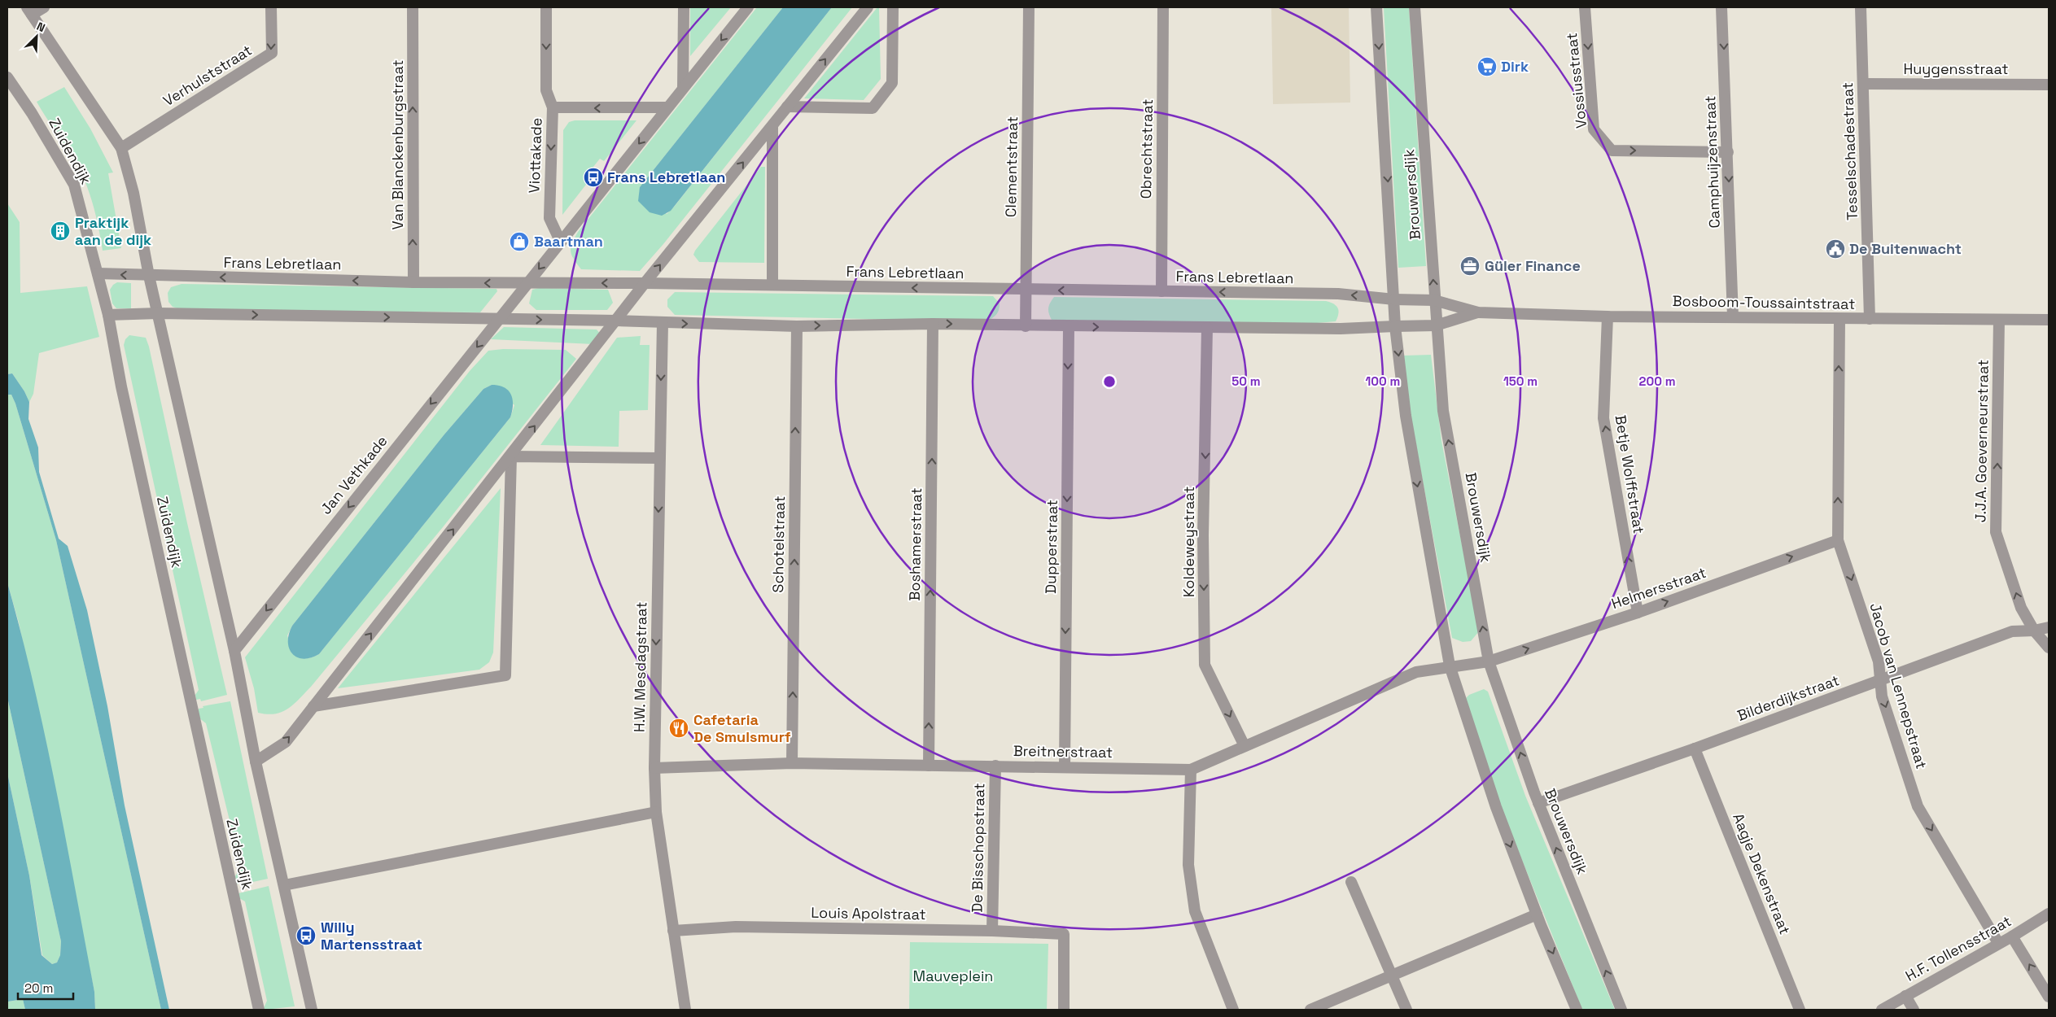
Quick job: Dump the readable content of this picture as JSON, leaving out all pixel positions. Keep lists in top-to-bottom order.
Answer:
{
  "streets": {
    "street": [
      "Huygensstraat",
      "Verhulststraat",
      "Vossiusstraat",
      "Van Blanckenburgstraat",
      "Obrechtstraat",
      "Zuidendijk",
      "Tesselschadestraat",
      "Viottakade",
      "Camphuijzenstraat",
      "Clementstraat",
      "Brouwersdijk",
      "Frans Lebretlaan",
      "Bosboom-Toussaintstraat",
      "J.J.A. Goeverneurstraat",
      "Betje Wolffstraat",
      "Jan Vethkade",
      "Koldeweystraat",
      "Schotelstraat",
      "Boshamerstraat",
      "Dupperstraat",
      "Helmersstraat",
      "H.W. Mesdagstraat",
      "Jacob van Lennepstraat",
      "Bilderdijkstraat",
      "Breitnerstraat",
      "De Bisschopstraat",
      "Aagje Dekenstraat",
      "Louis Apolstraat",
      "H.F. Tollensstraat"
    ]
  },
  "crossings": [
    ["Huygensstraat", "Tesselschadestraat"],
    ["Vossiusstraat", "Camphuijzenstraat"],
    ["Van Blanckenburgstraat", "Frans Lebretlaan"],
    ["Obrechtstraat", "Frans Lebretlaan"],
    ["Zuidendijk", "Frans Lebretlaan"],
    ["Tesselschadestraat", "Bosboom-Toussaintstraat"],
    ["Camphuijzenstraat", "Bosboom-Toussaintstraat"],
    ["Clementstraat", "Frans Lebretlaan"],
    ["Brouwersdijk", "Frans Lebretlaan"],
    ["Brouwersdijk", "Bosboom-Toussaintstraat"],
    ["Brouwersdijk", "Helmersstraat"],
    ["Brouwersdijk", "Bilderdijkstraat"],
    ["Brouwersdijk", "Breitnerstraat"],
    ["Frans Lebretlaan", "Bosboom-Toussaintstraat"],
    ["Bosboom-Toussaintstraat", "J.J.A. Goeverneurstraat"],
    ["Bosboom-Toussaintstraat", "Betje Wolffstraat"],
    ["Bosboom-Toussaintstraat", "Jacob van Lennepstraat"],
    ["J.J.A. Goeverneurstraat", "Bilderdijkstraat"],
    ["Betje Wolffstraat", "Helmersstraat"],
    ["Koldeweystraat", "Breitnerstraat"],
    ["Schotelstraat", "Breitnerstraat"],
    ["Boshamerstraat", "Breitnerstraat"],
    ["Dupperstraat", "Breitnerstraat"],
    ["Helmersstraat", "Jacob van Lennepstraat"],
    ["Helmersstraat", "Breitnerstraat"],
    ["H.W. Mesdagstraat", "Breitnerstraat"],
    ["H.W. Mesdagstraat", "Louis Apolstraat"],
    ["Jacob van Lennepstraat", "Bilderdijkstraat"],
    ["Jacob van Lennepstraat", "H.F. Tollensstraat"],
    ["Bilderdijkstraat", "Aagje Dekenstraat"],
    ["Breitnerstraat", "De Bisschopstraat"],
    ["De Bisschopstraat", "Louis Apolstraat"]
  ],
  "one_way": [
    "Verhulststraat",
    "Van Blanckenburgstraat",
    "Camphuijzenstraat",
    "J.J.A. Goeverneurstraat",
    "Betje Wolffstraat",
    "Koldeweystraat",
    "Schotelstraat",
    "Boshamerstraat",
    "Dupperstraat",
    "Helmersstraat",
    "H.W. Mesdagstraat"
  ],
  "parks": ["Mauveplein"],
  "places": {
    "supermarket": ["Dirk"],
    "bus stop": ["Frans Lebretlaan", "Willy Martensstraat"],
    "building": ["Praktijk aan de dijk"],
    "shop": ["Baartman"],
    "public building": ["De Buitenwacht"],
    "office": ["Güler Finance"],
    "restaurant": ["Cafetaria De Smulsmurf"]
  },
  "scale_bar": "20 m",
  "north": "top right",
  "rings": [
    "50 m",
    "100 m",
    "150 m",
    "200 m"
  ]
}
